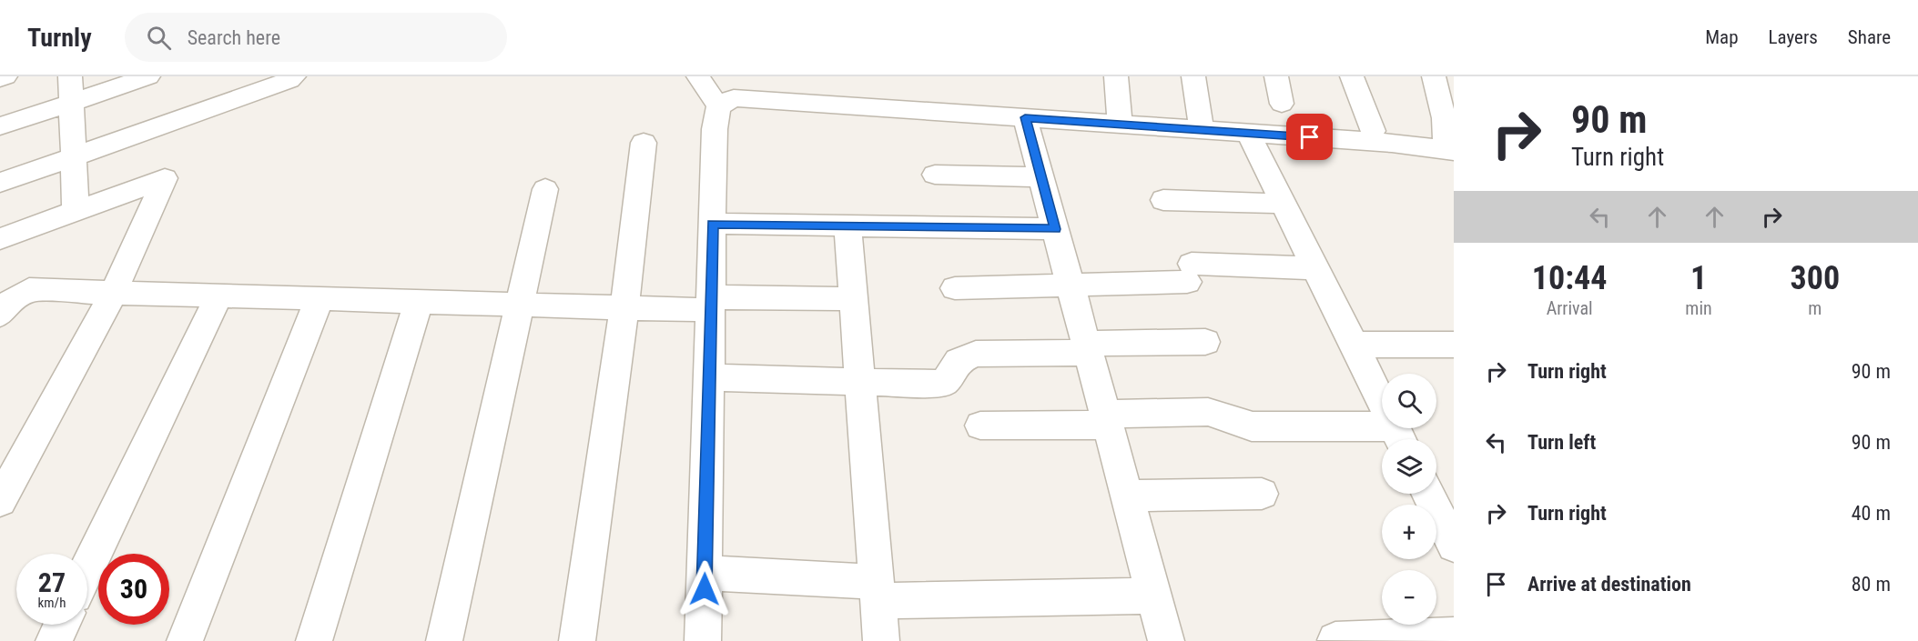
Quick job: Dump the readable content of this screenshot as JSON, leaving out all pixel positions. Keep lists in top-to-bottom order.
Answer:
{
  "page": {
    "header": "Turnly",
    "search": "Search here",
    "nav": ["Map", "Layers", "Share"],
    "turn": ["90 m", "Turn right"],
    "eta": [
      "10:44",
      "Arrival",
      "1",
      "min",
      "300",
      "m"
    ],
    "list": [
      {
        "name": "Turn right",
        "value": "90 m"
      },
      {
        "name": "Turn left",
        "value": "90 m"
      },
      {
        "name": "Turn right",
        "value": "40 m"
      },
      {
        "name": "Arrive at destination",
        "value": "80 m"
      }
    ],
    "map_buttons": ["+", "−"],
    "speed": "27 km/h",
    "limit": "30"
  }
}
